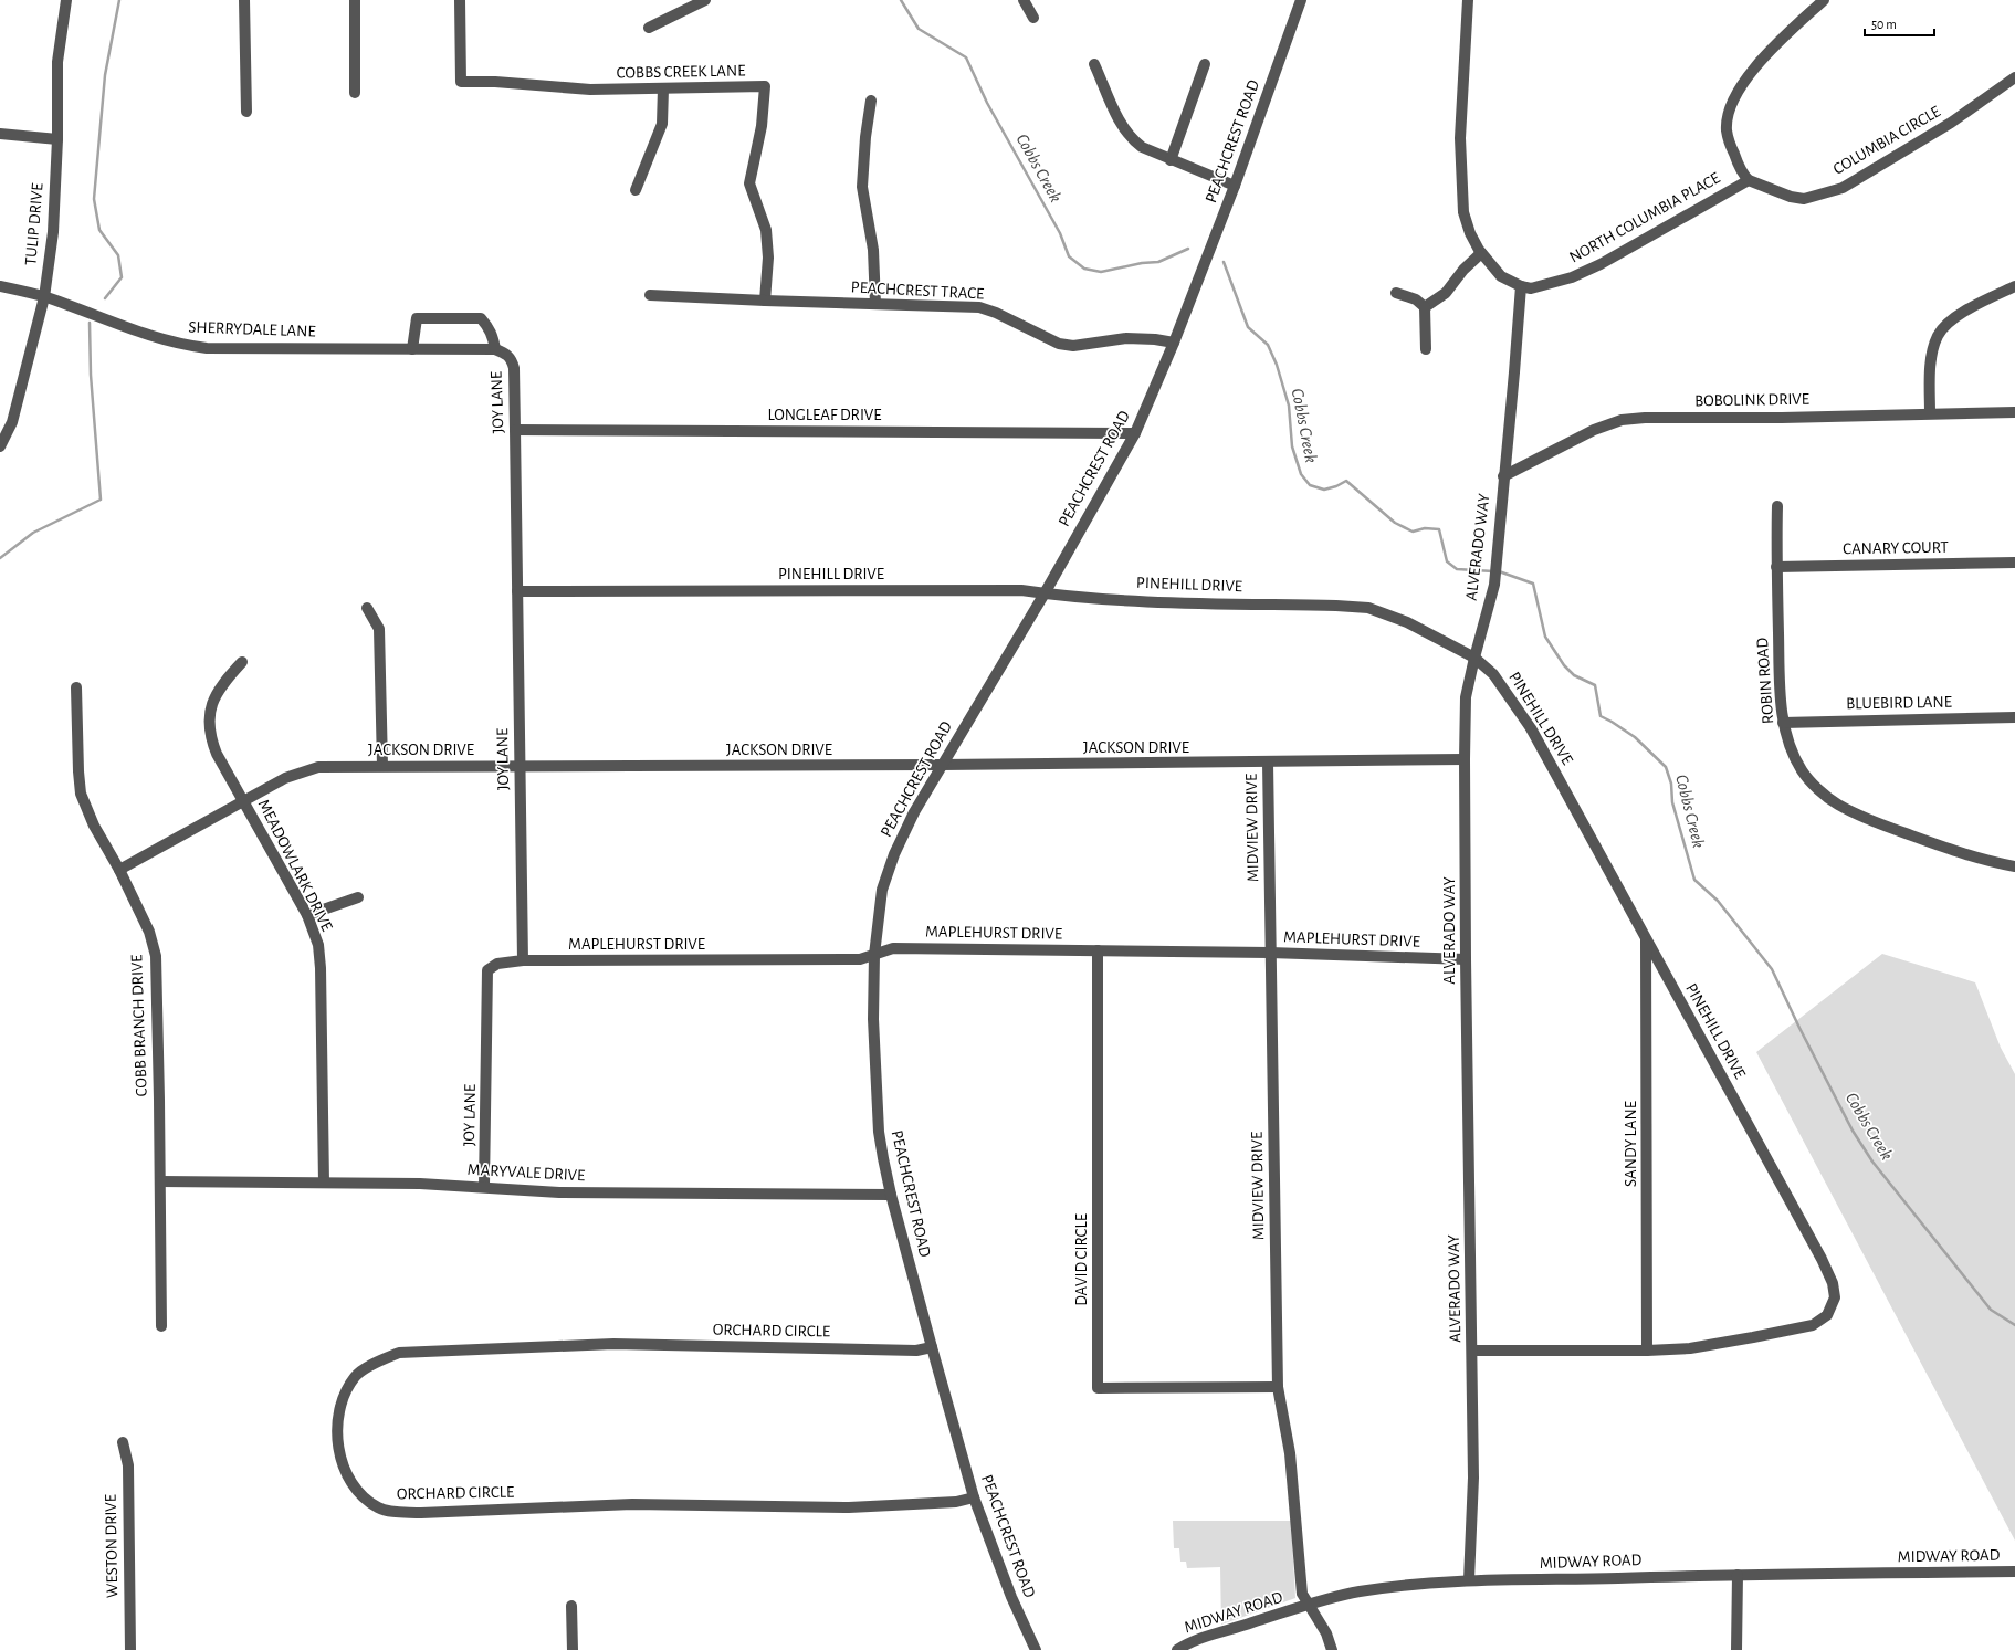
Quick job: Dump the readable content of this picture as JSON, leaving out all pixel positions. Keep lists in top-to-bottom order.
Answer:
{
  "streets": {
    "street": [
      "COBBS CREEK LANE",
      "COLUMBIA CIRCLE",
      "PEACHCREST ROAD",
      "NORTH COLUMBIA PLACE",
      "TULIP DRIVE",
      "PEACHCREST TRACE",
      "SHERRYDALE LANE",
      "BOBOLINK DRIVE",
      "JOY LANE",
      "LONGLEAF DRIVE",
      "ALVERADO WAY",
      "CANARY COURT",
      "PINEHILL DRIVE",
      "ROBIN ROAD",
      "BLUEBIRD LANE",
      "JACKSON DRIVE",
      "MIDVIEW DRIVE",
      "MEADOWLARK DRIVE",
      "MAPLEHURST DRIVE",
      "COBB BRANCH DRIVE",
      "SANDY LANE",
      "MARYVALE DRIVE",
      "DAVID CIRCLE",
      "ORCHARD CIRCLE",
      "WESTON DRIVE",
      "MIDWAY ROAD"
    ]
  },
  "crossings": [
    ["COBBS CREEK LANE", "PEACHCREST TRACE"],
    ["COLUMBIA CIRCLE", "NORTH COLUMBIA PLACE"],
    ["PEACHCREST ROAD", "PEACHCREST TRACE"],
    ["PEACHCREST ROAD", "LONGLEAF DRIVE"],
    ["PEACHCREST ROAD", "PINEHILL DRIVE"],
    ["PEACHCREST ROAD", "JACKSON DRIVE"],
    ["PEACHCREST ROAD", "MAPLEHURST DRIVE"],
    ["PEACHCREST ROAD", "MARYVALE DRIVE"],
    ["PEACHCREST ROAD", "ORCHARD CIRCLE"],
    ["NORTH COLUMBIA PLACE", "ALVERADO WAY"],
    ["TULIP DRIVE", "SHERRYDALE LANE"],
    ["SHERRYDALE LANE", "JOY LANE"],
    ["BOBOLINK DRIVE", "ALVERADO WAY"],
    ["JOY LANE", "LONGLEAF DRIVE"],
    ["JOY LANE", "PINEHILL DRIVE"],
    ["JOY LANE", "JACKSON DRIVE"],
    ["JOY LANE", "MAPLEHURST DRIVE"],
    ["JOY LANE", "MARYVALE DRIVE"],
    ["ALVERADO WAY", "PINEHILL DRIVE"],
    ["ALVERADO WAY", "JACKSON DRIVE"],
    ["ALVERADO WAY", "MAPLEHURST DRIVE"],
    ["ALVERADO WAY", "MIDWAY ROAD"],
    ["CANARY COURT", "ROBIN ROAD"],
    ["PINEHILL DRIVE", "SANDY LANE"],
    ["ROBIN ROAD", "BLUEBIRD LANE"],
    ["JACKSON DRIVE", "MIDVIEW DRIVE"],
    ["JACKSON DRIVE", "MEADOWLARK DRIVE"],
    ["JACKSON DRIVE", "COBB BRANCH DRIVE"],
    ["MIDVIEW DRIVE", "MAPLEHURST DRIVE"],
    ["MIDVIEW DRIVE", "DAVID CIRCLE"],
    ["MIDVIEW DRIVE", "MIDWAY ROAD"],
    ["MEADOWLARK DRIVE", "MARYVALE DRIVE"],
    ["MAPLEHURST DRIVE", "DAVID CIRCLE"],
    ["COBB BRANCH DRIVE", "MARYVALE DRIVE"]
  ],
  "water": ["Cobbs Creek"],
  "scale_bar": "50 m"
}
